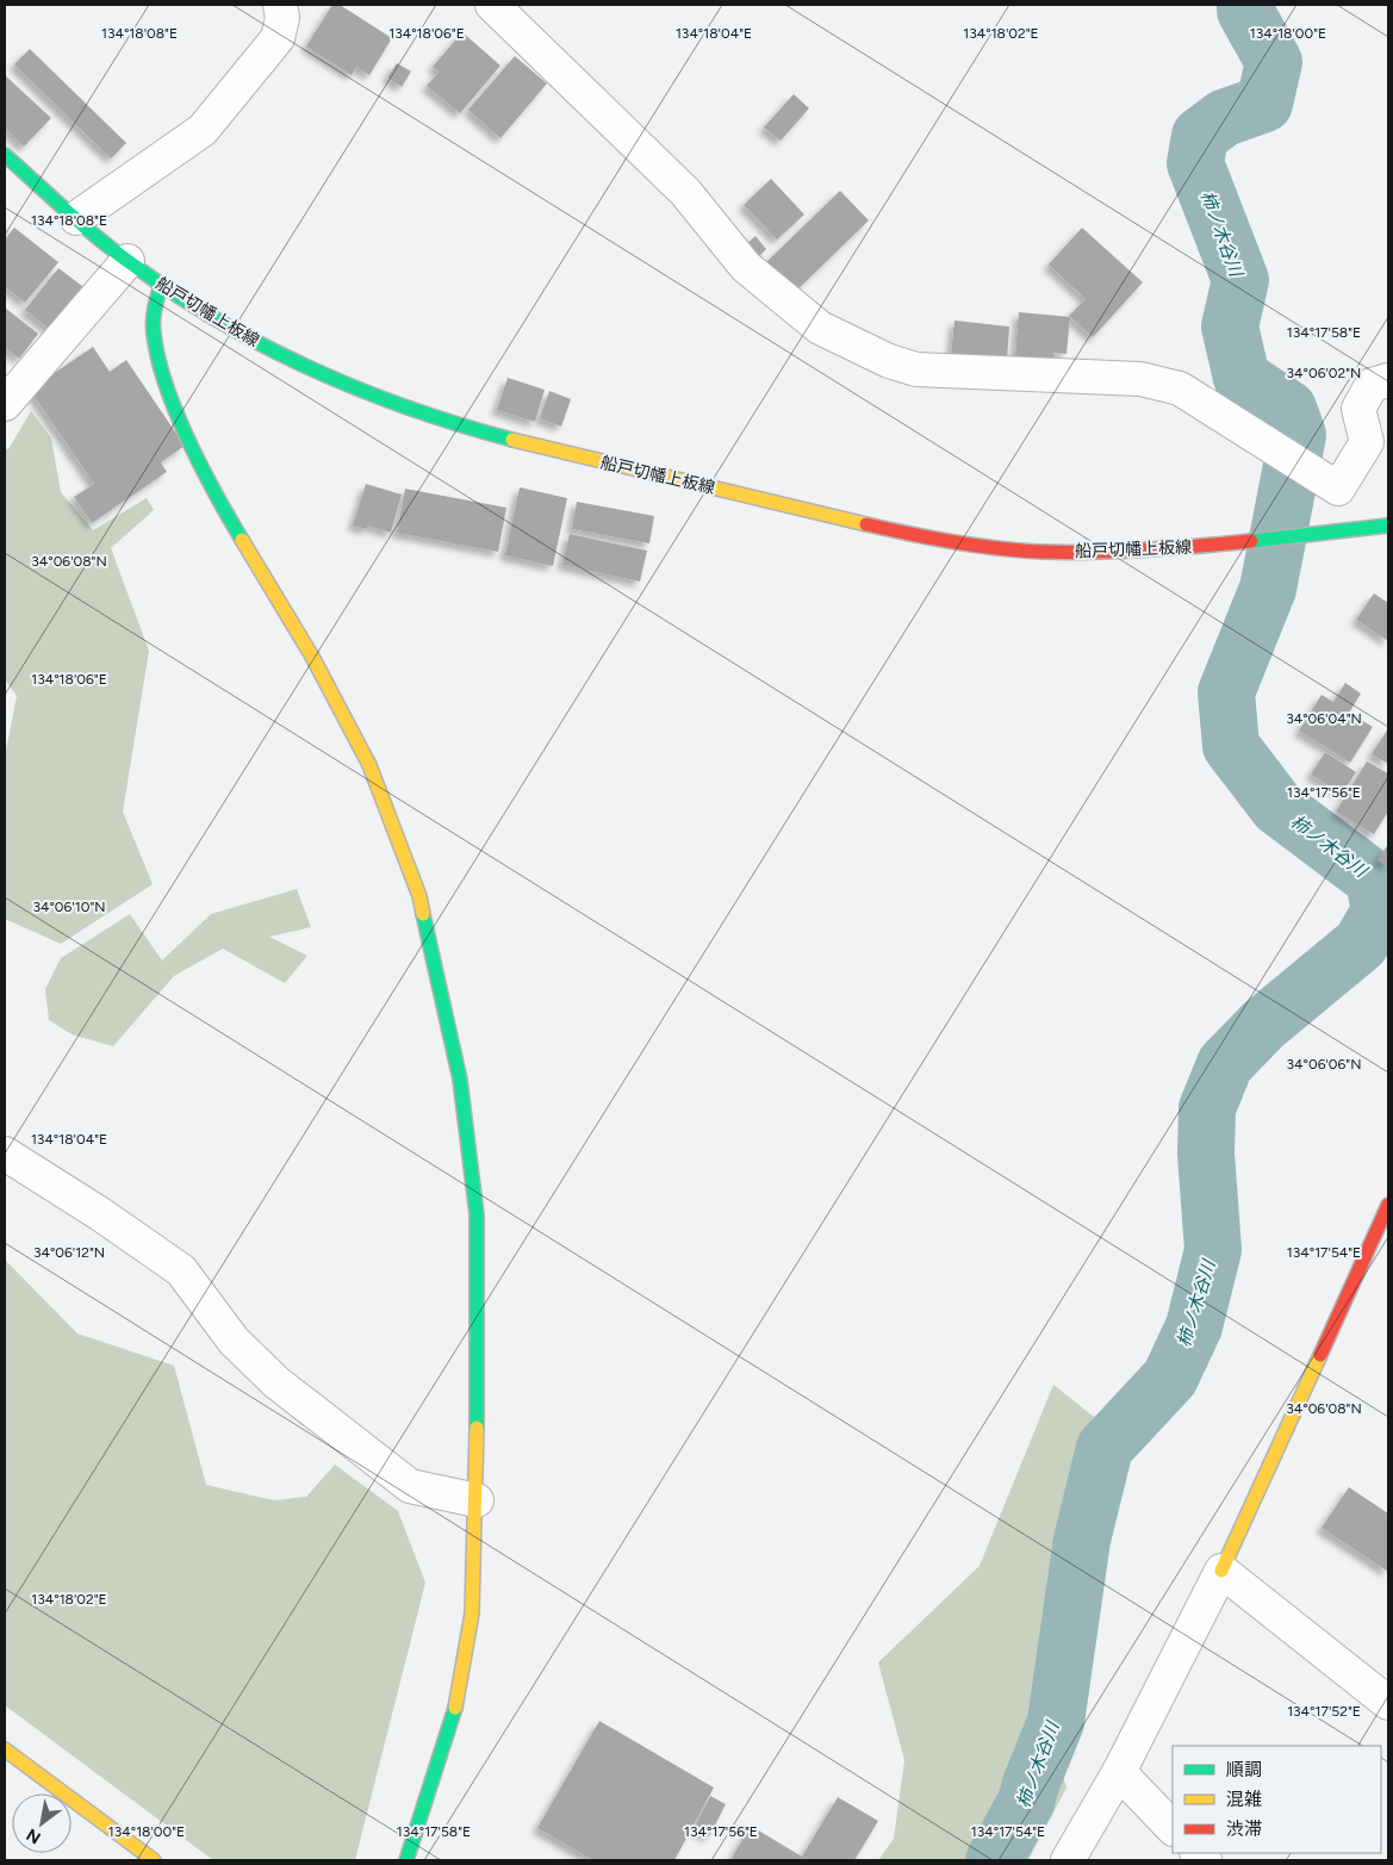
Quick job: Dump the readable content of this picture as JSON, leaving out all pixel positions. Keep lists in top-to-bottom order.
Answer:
{
  "streets": {
    "main road": ["船戸切幡上板線"]
  },
  "water": ["柿ノ木谷川"],
  "legend": ["順調", "混雑", "渋滞"],
  "north": "bottom left",
  "coordinates": [
    "134°18'08\"E",
    "134°18'06\"E",
    "134°18'04\"E",
    "134°18'02\"E",
    "134°18'00\"E",
    "134°17'58\"E",
    "34°06'02\"N",
    "34°06'08\"N",
    "34°06'04\"N",
    "134°17'56\"E",
    "34°06'10\"N",
    "34°06'06\"N",
    "34°06'12\"N",
    "134°17'54\"E",
    "134°17'52\"E"
  ]
}
